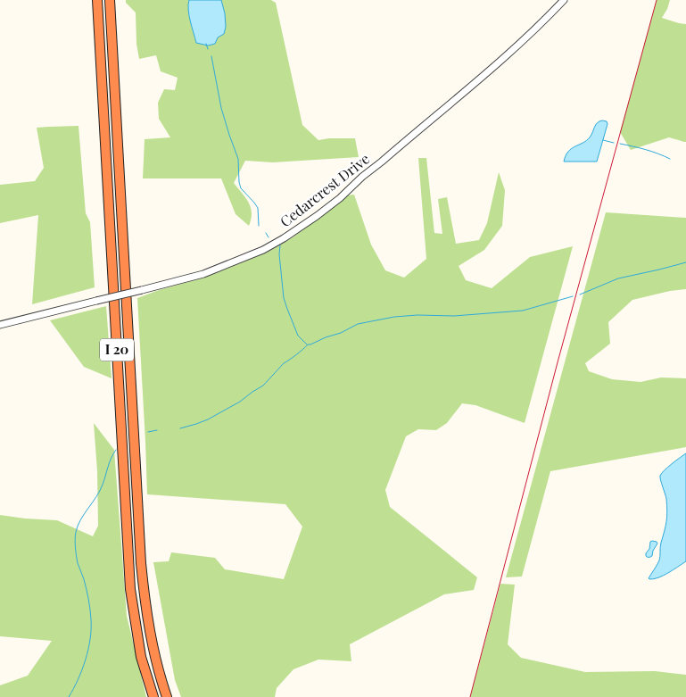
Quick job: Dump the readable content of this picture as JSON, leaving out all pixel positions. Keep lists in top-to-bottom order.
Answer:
{
  "streets": {
    "highway": ["I 20"],
    "street": ["Cedarcrest Drive"]
  }
}
